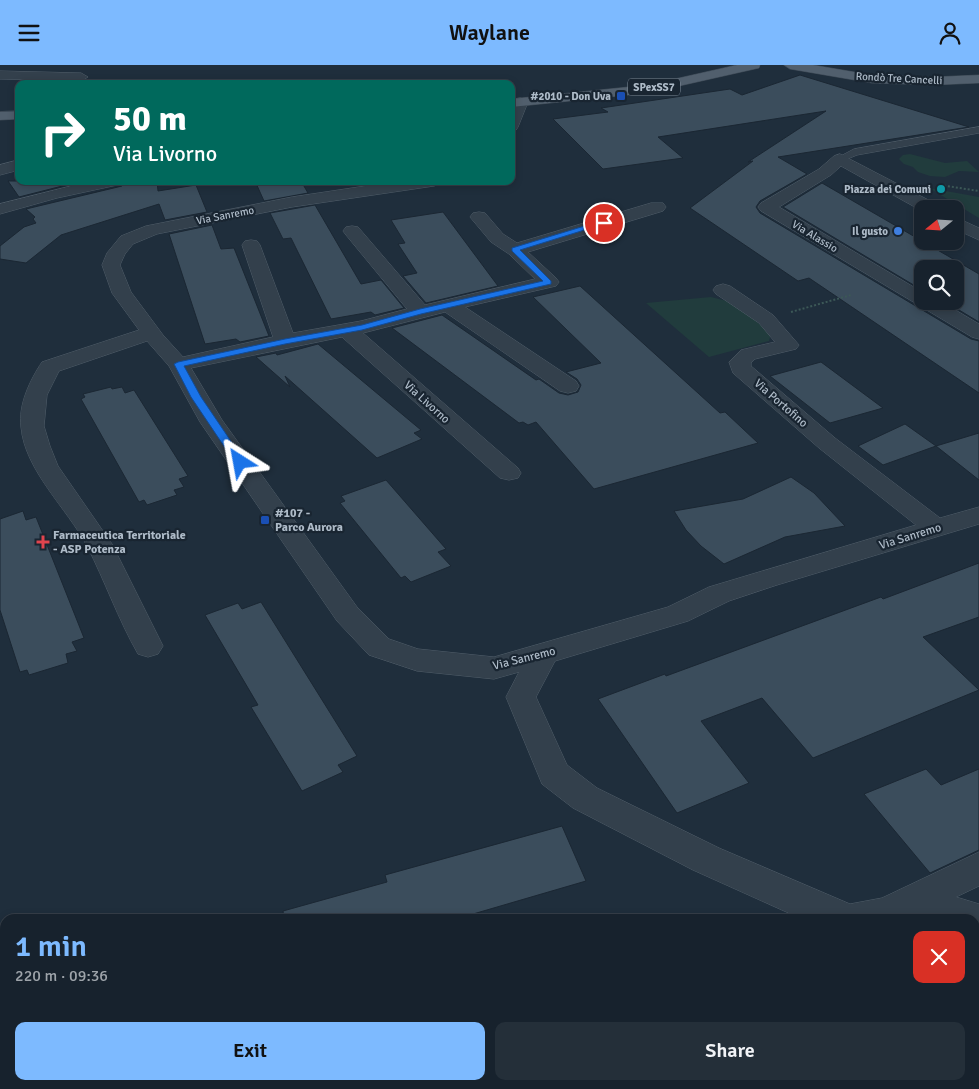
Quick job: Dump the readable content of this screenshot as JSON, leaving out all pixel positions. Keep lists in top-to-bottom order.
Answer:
{
  "streets": {
    "main road": ["Rondò Tre Cancelli", "SPexSS7"],
    "street": [
      "Via Sanremo",
      "Via Alassio",
      "Via Livorno",
      "Via Portofino"
    ]
  },
  "crossings": [
    ["Via Sanremo", "Via Portofino"]
  ],
  "places": {
    "transit": ["#2010 - Don Uva", "#107 - Parco Aurora"],
    "other": ["Piazza dei Comuni", "Il gusto"],
    "health": ["Farmaceutica Territoriale - ASP Potenza"]
  },
  "north": "left",
  "page": {
    "header": "Waylane",
    "turn": ["50 m", "Via Livorno"],
    "heading": ["1 min", "220 m · 09:36"],
    "buttons": ["Exit", "Share"]
  }
}
